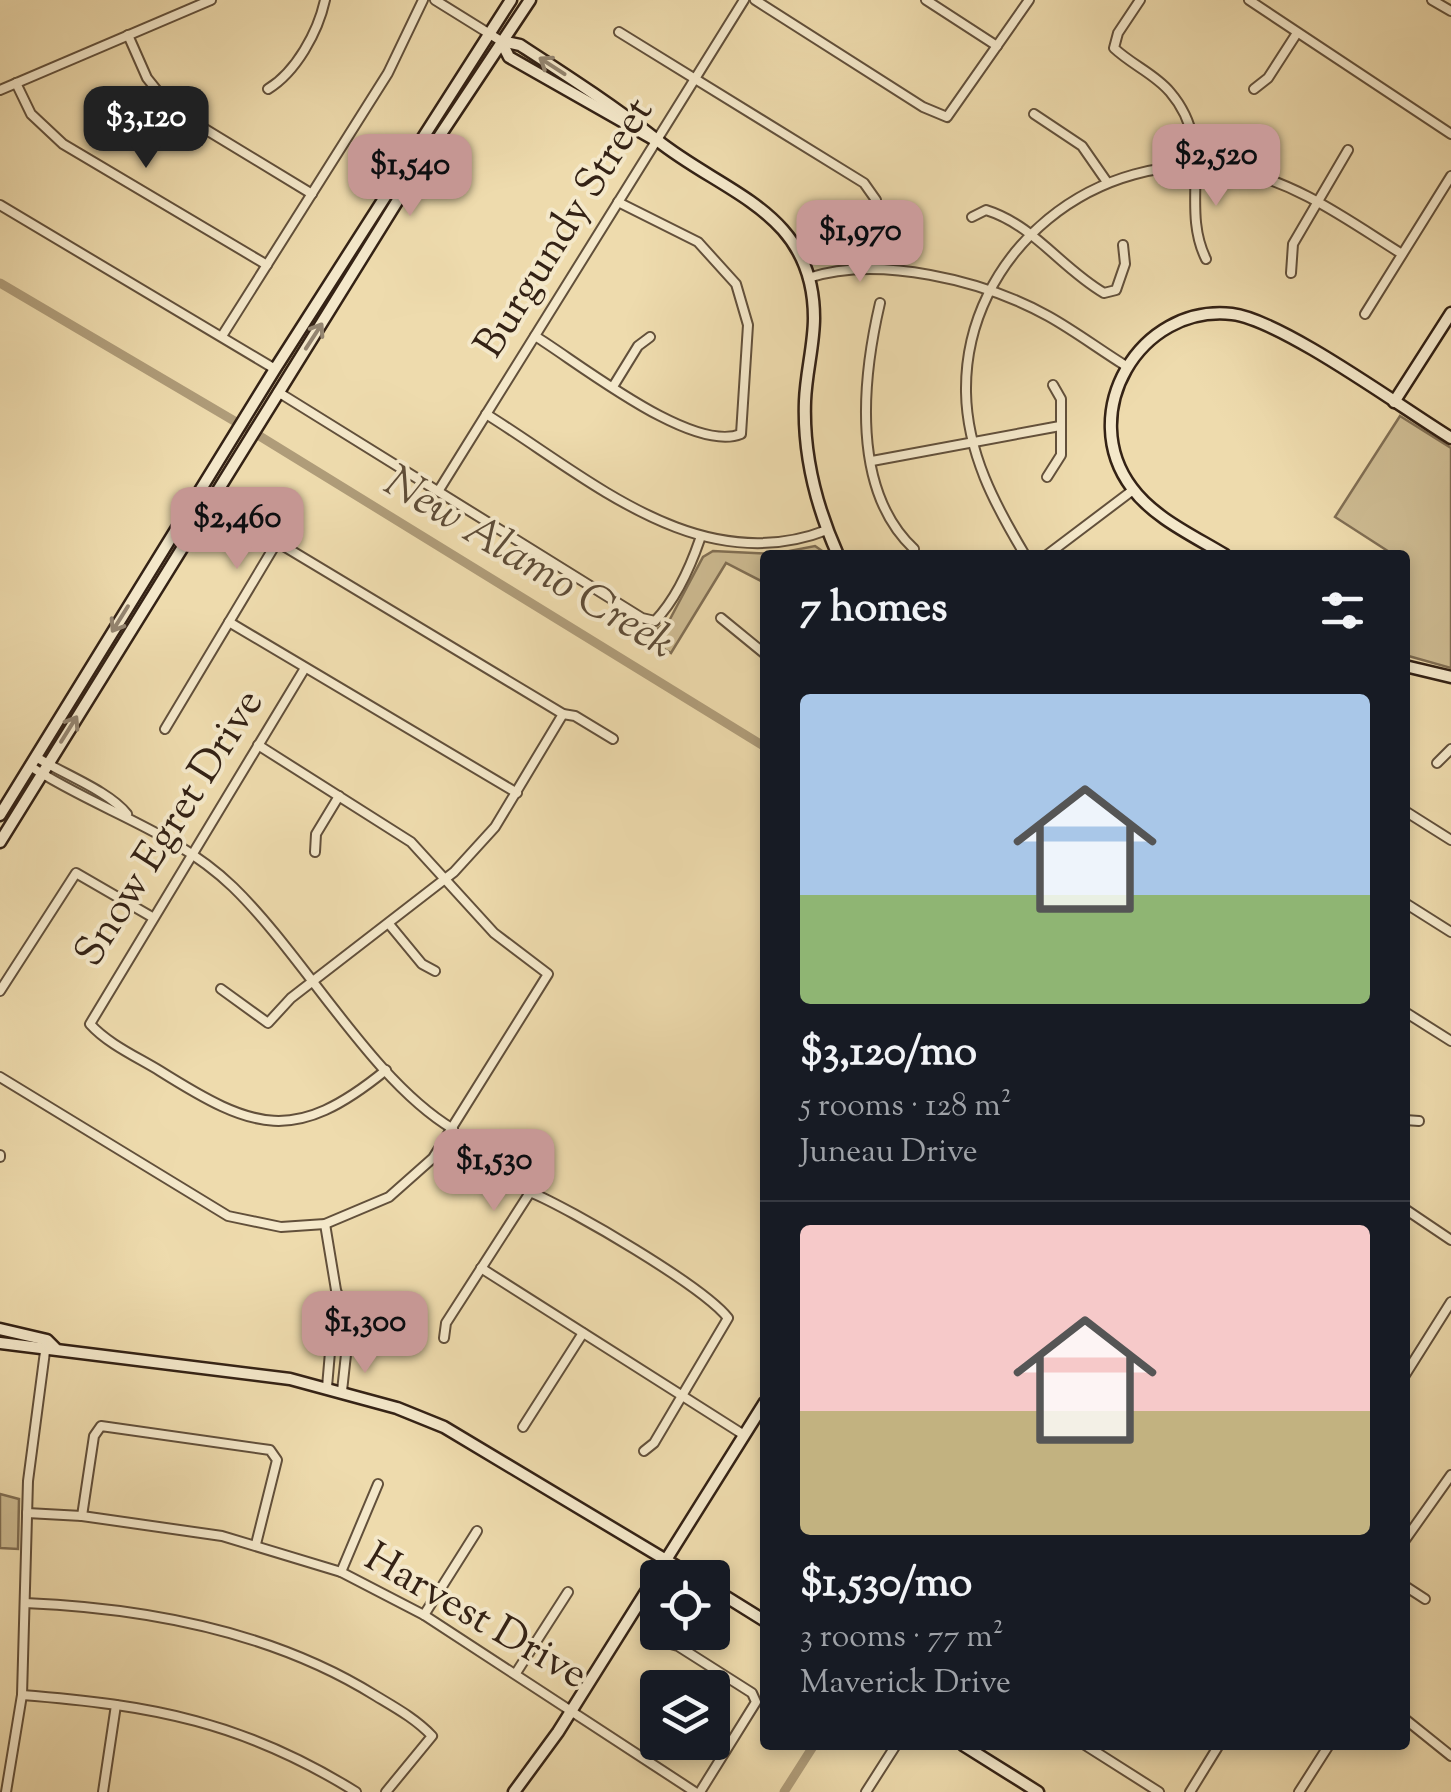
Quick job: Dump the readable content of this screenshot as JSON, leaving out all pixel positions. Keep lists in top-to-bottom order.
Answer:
{
  "streets": {
    "street": ["Burgundy Street", "Snow Egret Drive", "Harvest Drive"]
  },
  "water": ["New Alamo Creek"],
  "page": {
    "price": [
      "$3,120",
      "$2,520",
      "$1,540",
      "$1,970",
      "$2,460",
      "$1,530",
      "$1,300"
    ],
    "heading": "7 homes",
    "list": [
      {
        "name": "$3,120/mo",
        "note": "5 rooms · 128 m² · Juneau Drive"
      },
      {
        "name": "$1,530/mo",
        "note": "3 rooms · 77 m² · Maverick Drive"
      }
    ]
  }
}
